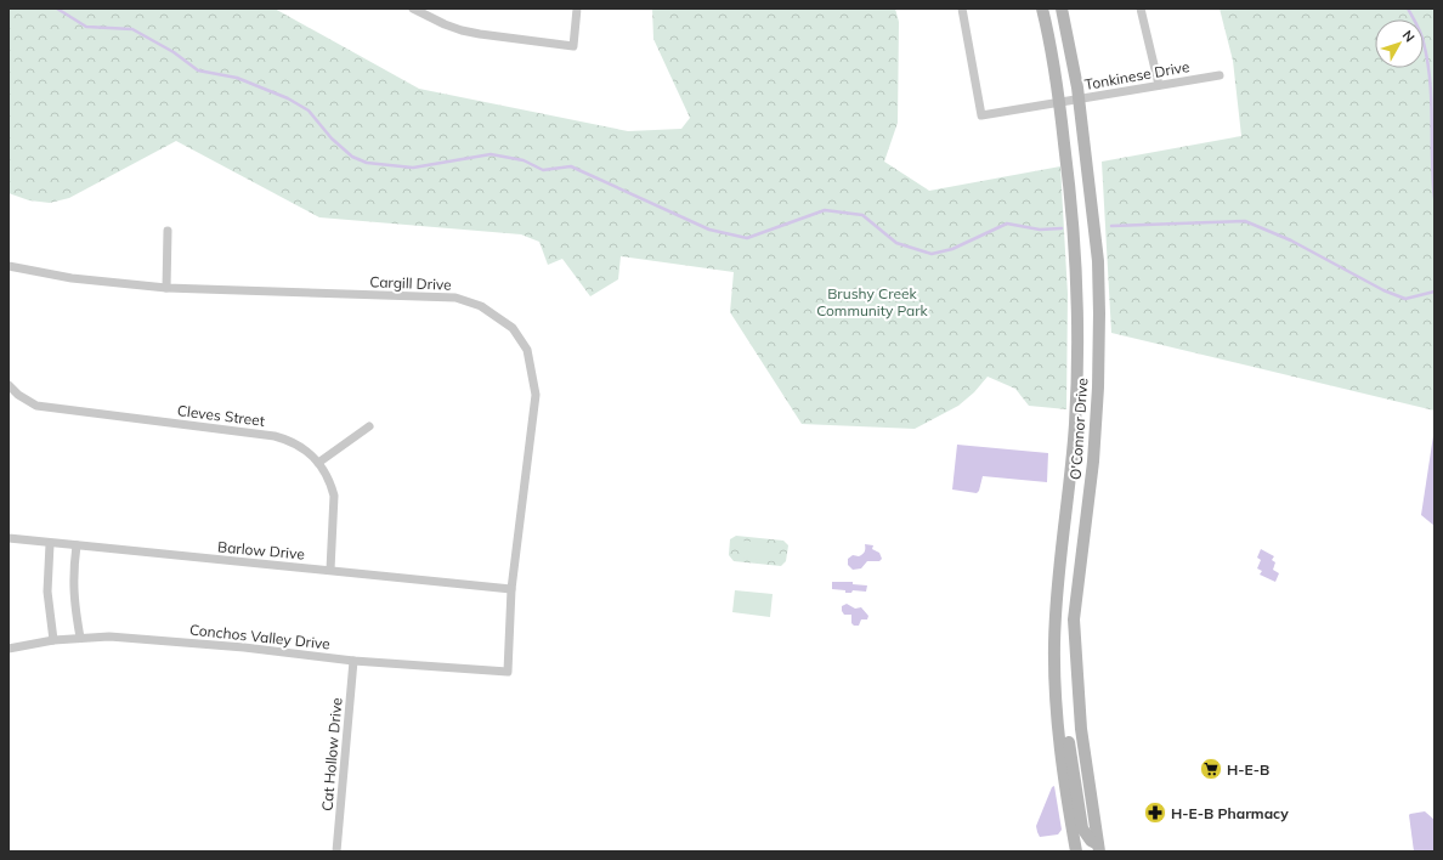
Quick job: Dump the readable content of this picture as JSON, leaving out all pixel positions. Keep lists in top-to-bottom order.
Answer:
{
  "streets": {
    "main road": ["O'Connor Drive"],
    "street": [
      "Tonkinese Drive",
      "Cargill Drive",
      "Cleves Street",
      "Barlow Drive",
      "Conchos Valley Drive",
      "Cat Hollow Drive"
    ]
  },
  "crossings": [
    ["Tonkinese Drive", "O'Connor Drive"],
    ["Cargill Drive", "Barlow Drive"],
    ["Cargill Drive", "Conchos Valley Drive"],
    ["Cleves Street", "Barlow Drive"],
    ["Conchos Valley Drive", "Cat Hollow Drive"]
  ],
  "parks": ["Brushy Creek Community Park"],
  "places": {
    "supermarket": ["H-E-B"],
    "pharmacy": ["H-E-B Pharmacy"]
  },
  "north": "top right"
}
